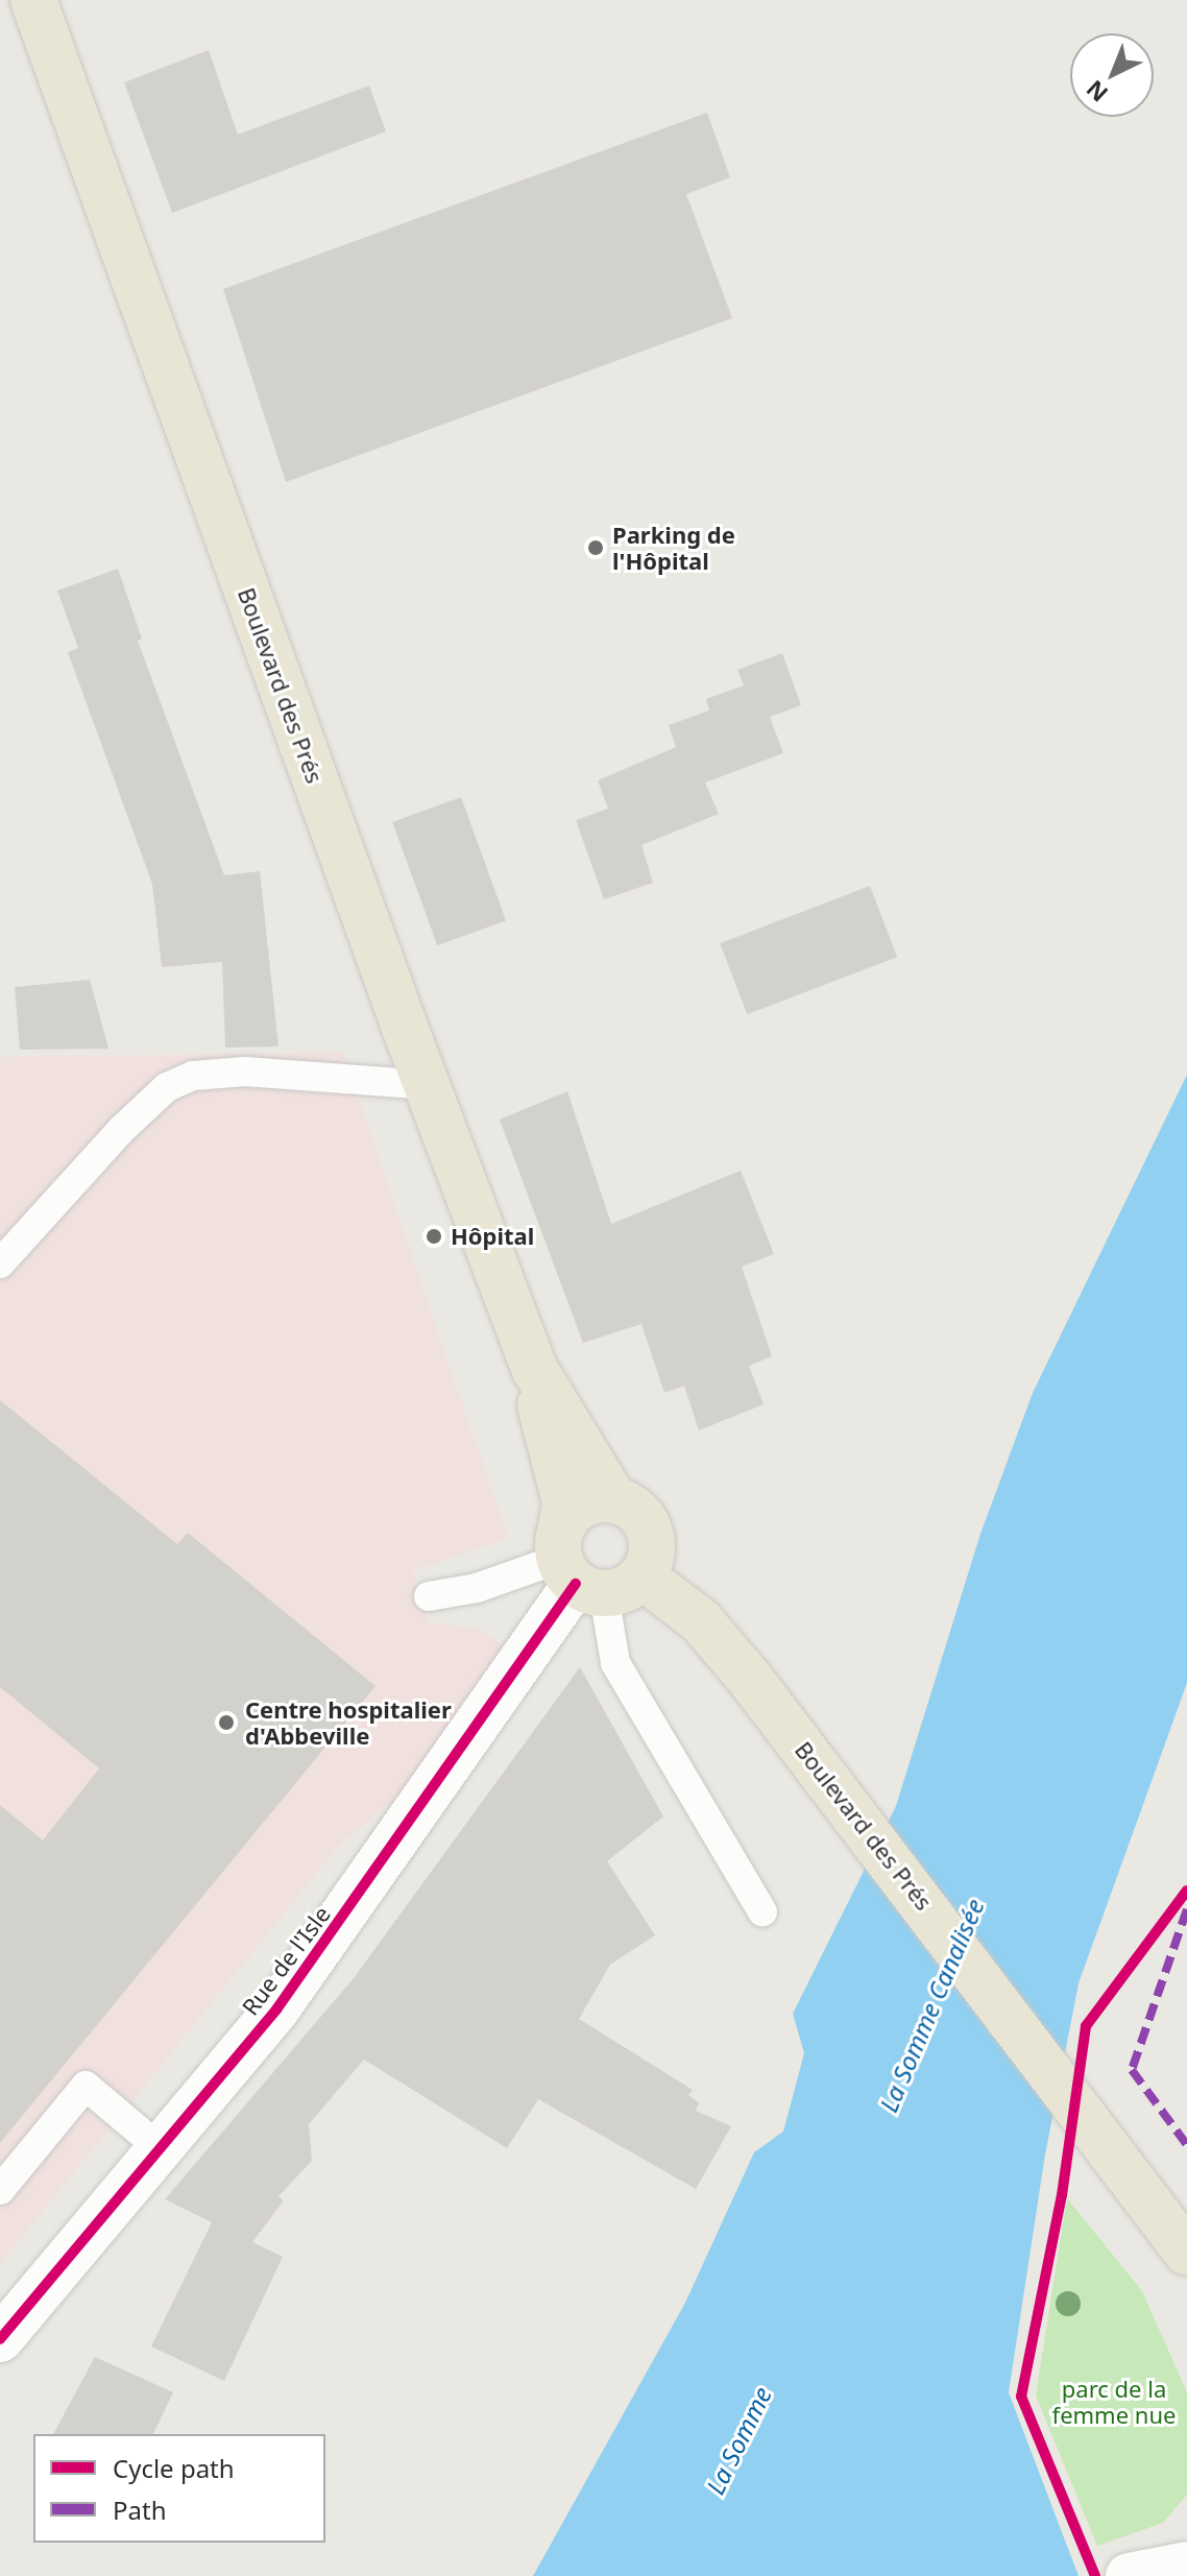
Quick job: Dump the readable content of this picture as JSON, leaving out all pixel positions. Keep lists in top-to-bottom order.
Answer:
{
  "streets": {
    "main road": ["Boulevard des Prés"],
    "street": ["Rue de l'Isle"]
  },
  "crossings": [
    ["Boulevard des Prés", "Rue de l'Isle"]
  ],
  "water": ["La Somme Canalisée", "La Somme"],
  "parks": ["parc de la femme nue"],
  "places": ["Parking de l'Hôpital", "Hôpital", "Centre hospitalier d'Abbeville"],
  "legend": ["Cycle path", "Path"],
  "north": "bottom left"
}
